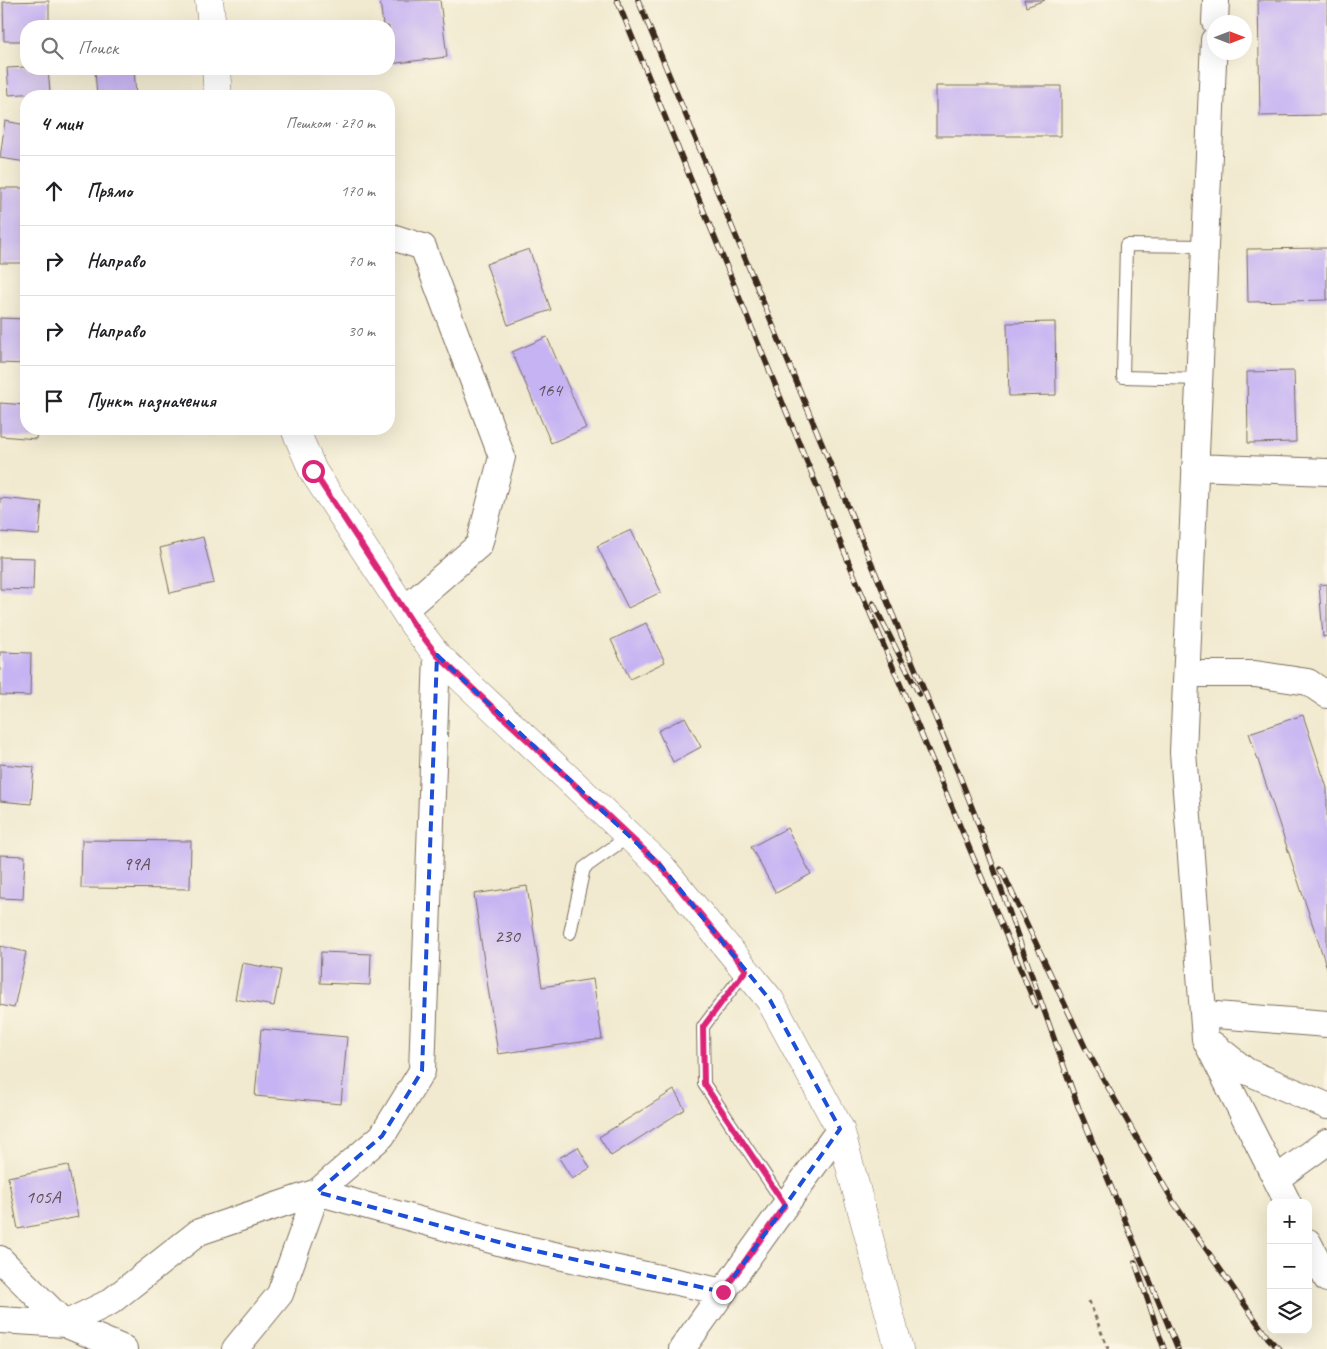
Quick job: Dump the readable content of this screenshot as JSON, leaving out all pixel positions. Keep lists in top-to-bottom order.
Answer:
{
  "house_numbers": [
    "164",
    "99А",
    "230",
    "105А"
  ],
  "north": "right",
  "page": {
    "search": "Поиск",
    "heading": ["4 мин", "Пешком · 270 m"],
    "list": [
      ["Прямо", "170 m"],
      ["Направо", "70 m"],
      ["Направо", "30 m"],
      "Пункт назначения"
    ],
    "map_buttons": ["+", "−"]
  }
}
